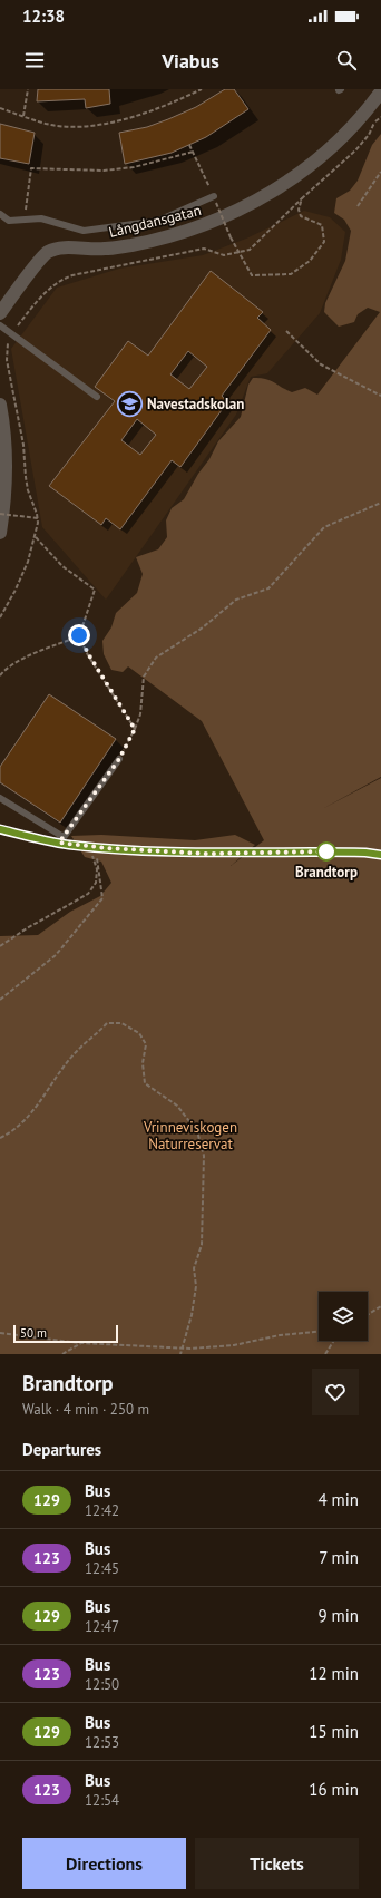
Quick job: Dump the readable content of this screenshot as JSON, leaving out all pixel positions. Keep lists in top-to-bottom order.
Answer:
{
  "streets": {
    "street": ["Långdansgatan"]
  },
  "parks": ["Vrinneviskogen Naturreservat"],
  "places": {
    "school or university": ["Navestadskolan"],
    "other": ["Brandtorp"]
  },
  "lines": ["bus line 129"],
  "scale_bar": "50 m",
  "page": {
    "status": "12:38",
    "header": "Viabus",
    "scale": "50 m",
    "heading": [
      ["Brandtorp", "Walk · 4 min · 250 m"],
      "Departures"
    ],
    "list": [
      {
        "mark": "129",
        "name": "Bus",
        "note": "12:42",
        "value": "4 min"
      },
      {
        "mark": "123",
        "name": "Bus",
        "note": "12:45",
        "value": "7 min"
      },
      {
        "mark": "129",
        "name": "Bus",
        "note": "12:47",
        "value": "9 min"
      },
      {
        "mark": "123",
        "name": "Bus",
        "note": "12:50",
        "value": "12 min"
      },
      {
        "mark": "129",
        "name": "Bus",
        "note": "12:53",
        "value": "15 min"
      },
      {
        "mark": "123",
        "name": "Bus",
        "note": "12:54",
        "value": "16 min"
      }
    ],
    "buttons": ["Directions", "Tickets"]
  }
}
